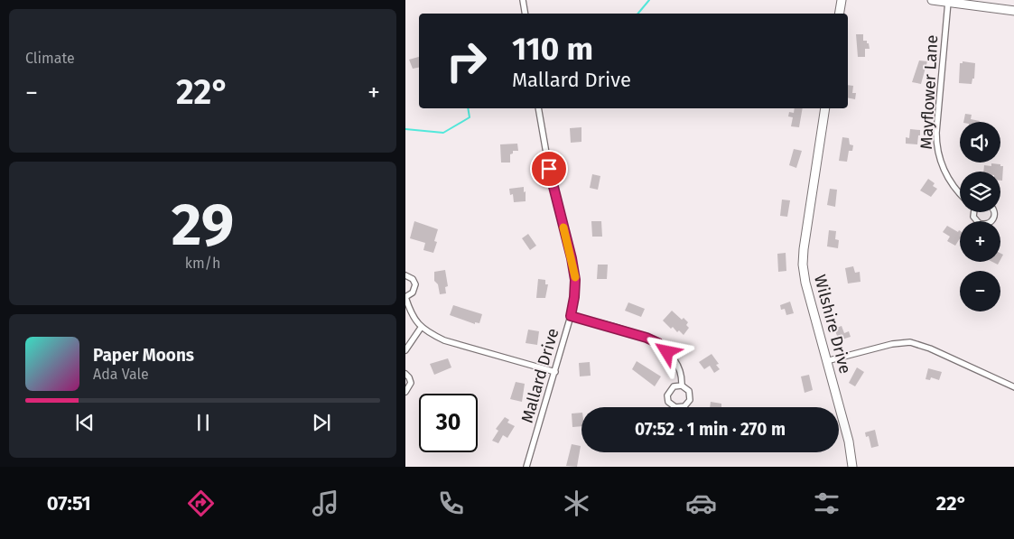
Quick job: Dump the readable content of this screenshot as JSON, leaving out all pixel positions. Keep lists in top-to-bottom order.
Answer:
{
  "streets": {
    "street": ["Mayflower Lane", "Wilshire Drive", "Mallard Drive"]
  },
  "page": {
    "tile": [
      "Climate",
      ["29", "km/h"]
    ],
    "turn": ["110 m", "Mallard Drive"],
    "heat": ["−", "22°", "+"],
    "map_buttons": ["+", "−"],
    "song": ["Paper Moons", "Ada Vale"],
    "limit": "30",
    "trip": "07:52 · 1 min · 270 m",
    "tabs": ["07:51", "22°"]
  }
}
